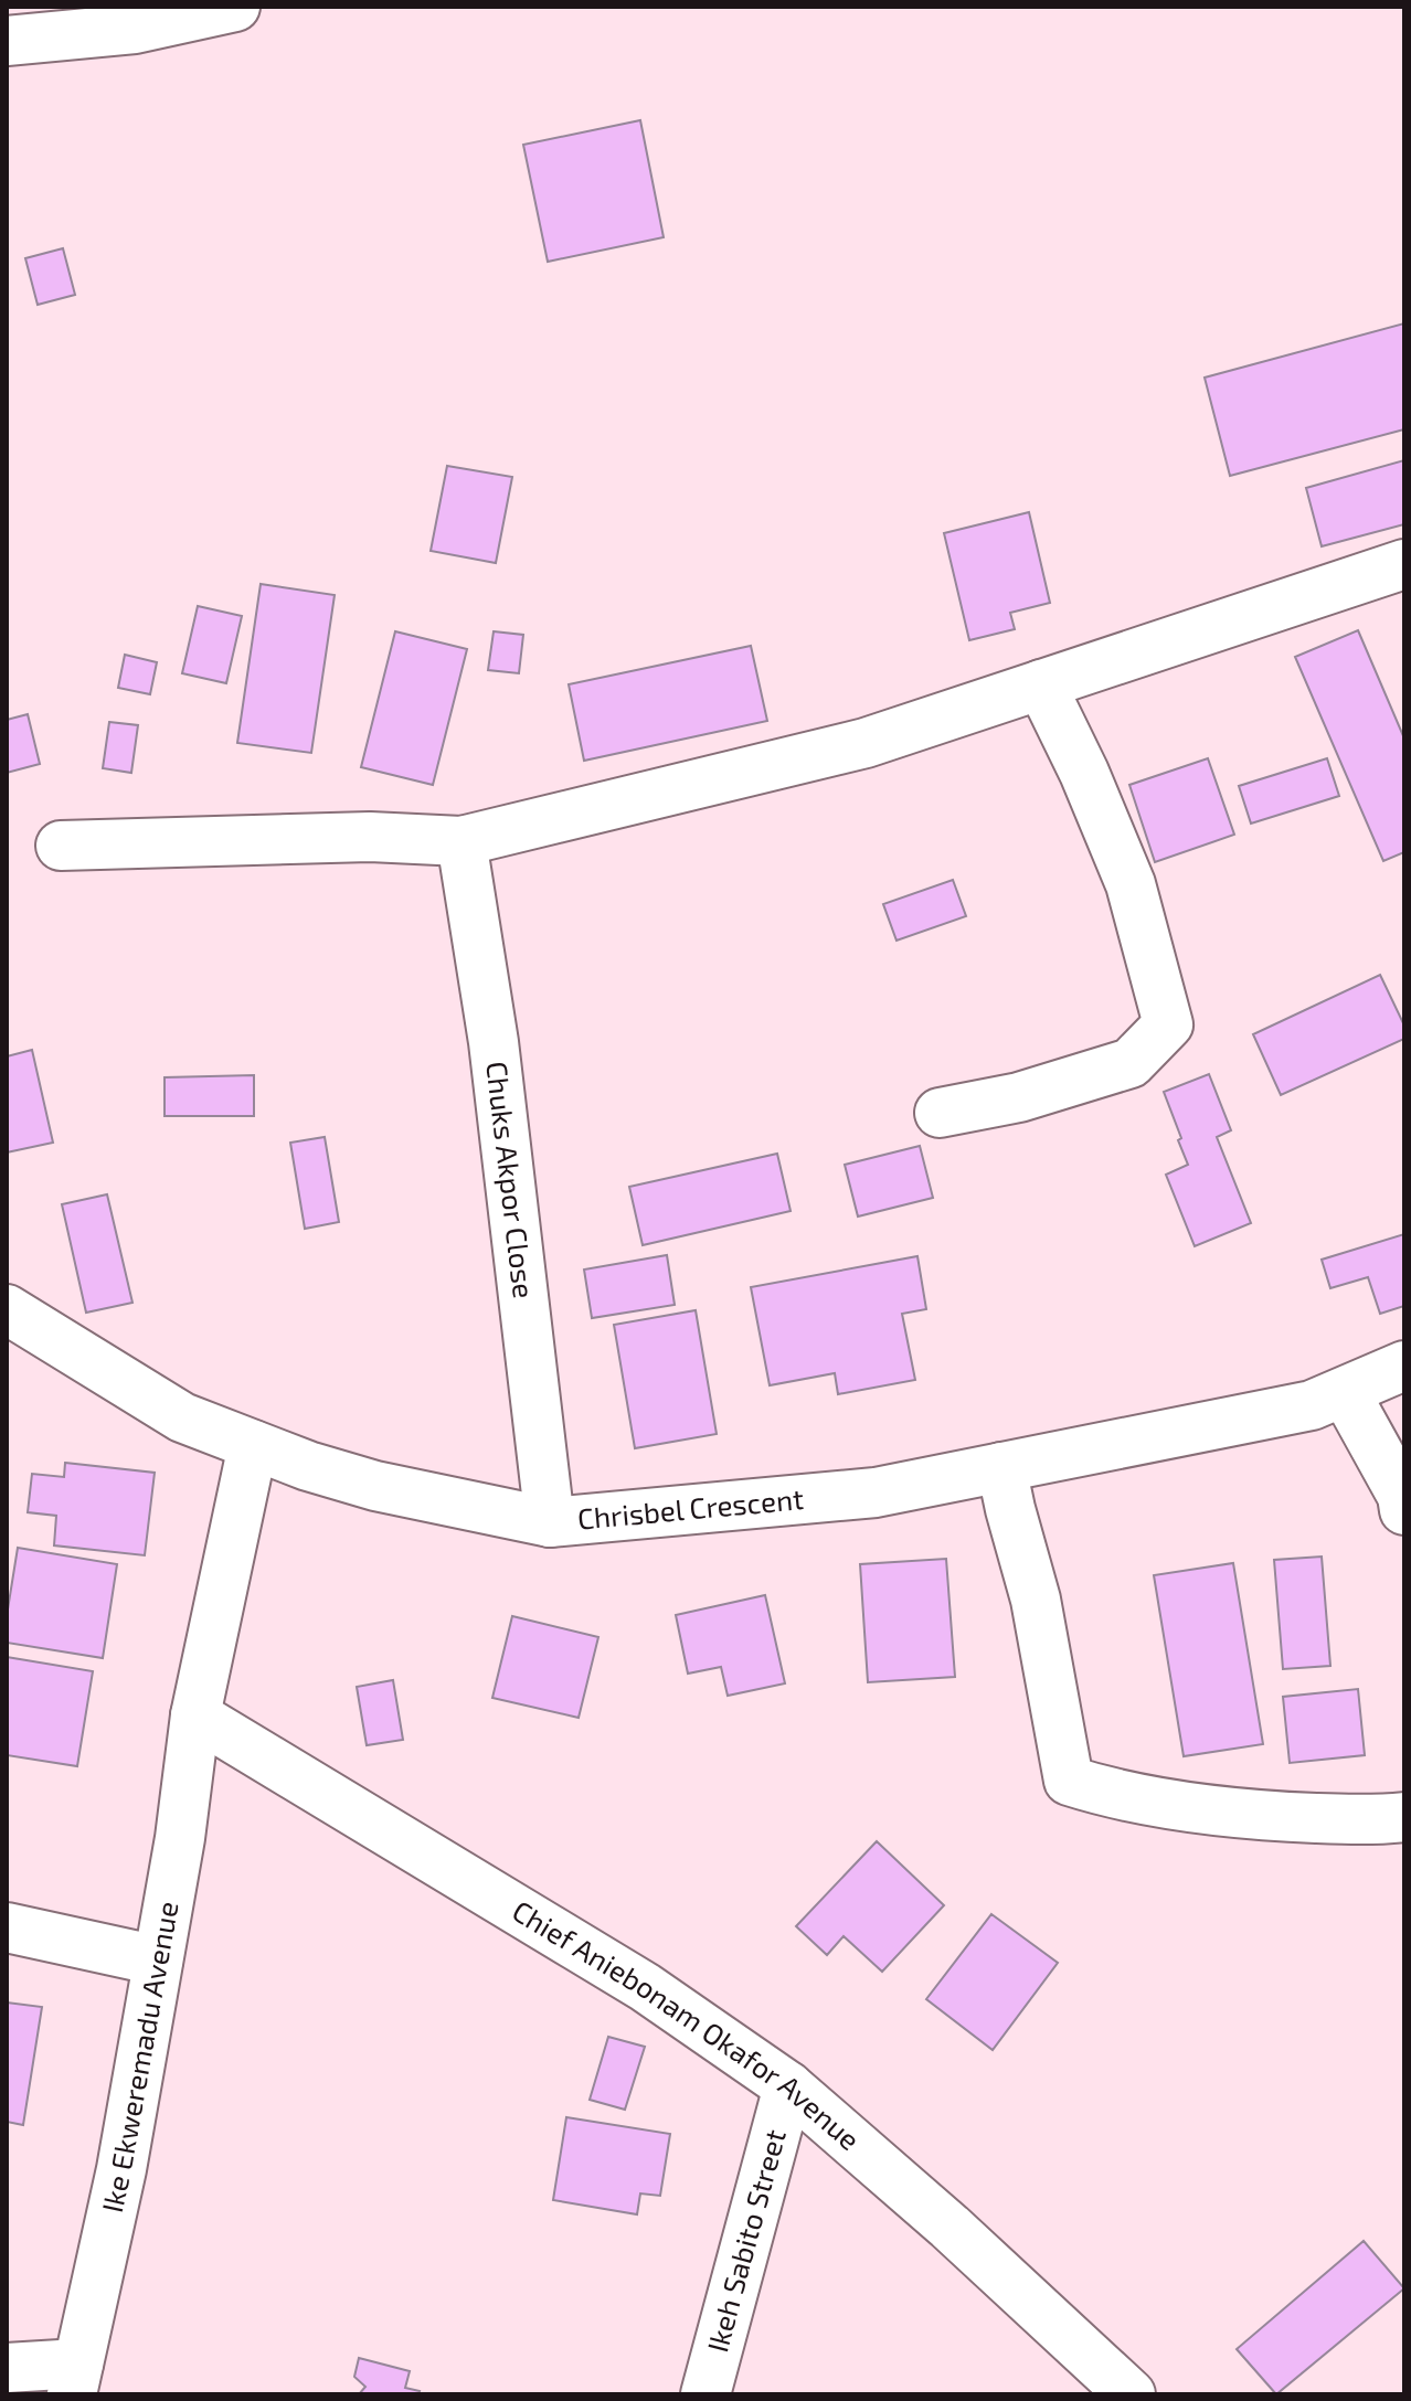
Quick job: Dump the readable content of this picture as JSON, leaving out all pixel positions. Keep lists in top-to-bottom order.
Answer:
{
  "streets": {
    "street": [
      "Chuks Akpor Close",
      "Chrisbel Crescent",
      "Chief Aniebonam Okafor Avenue",
      "Ike Ekweremadu Avenue",
      "Ikeh Sabito Street"
    ]
  },
  "crossings": [
    ["Chuks Akpor Close", "Chrisbel Crescent"],
    ["Chrisbel Crescent", "Ike Ekweremadu Avenue"],
    ["Chief Aniebonam Okafor Avenue", "Ike Ekweremadu Avenue"],
    ["Chief Aniebonam Okafor Avenue", "Ikeh Sabito Street"]
  ]
}
